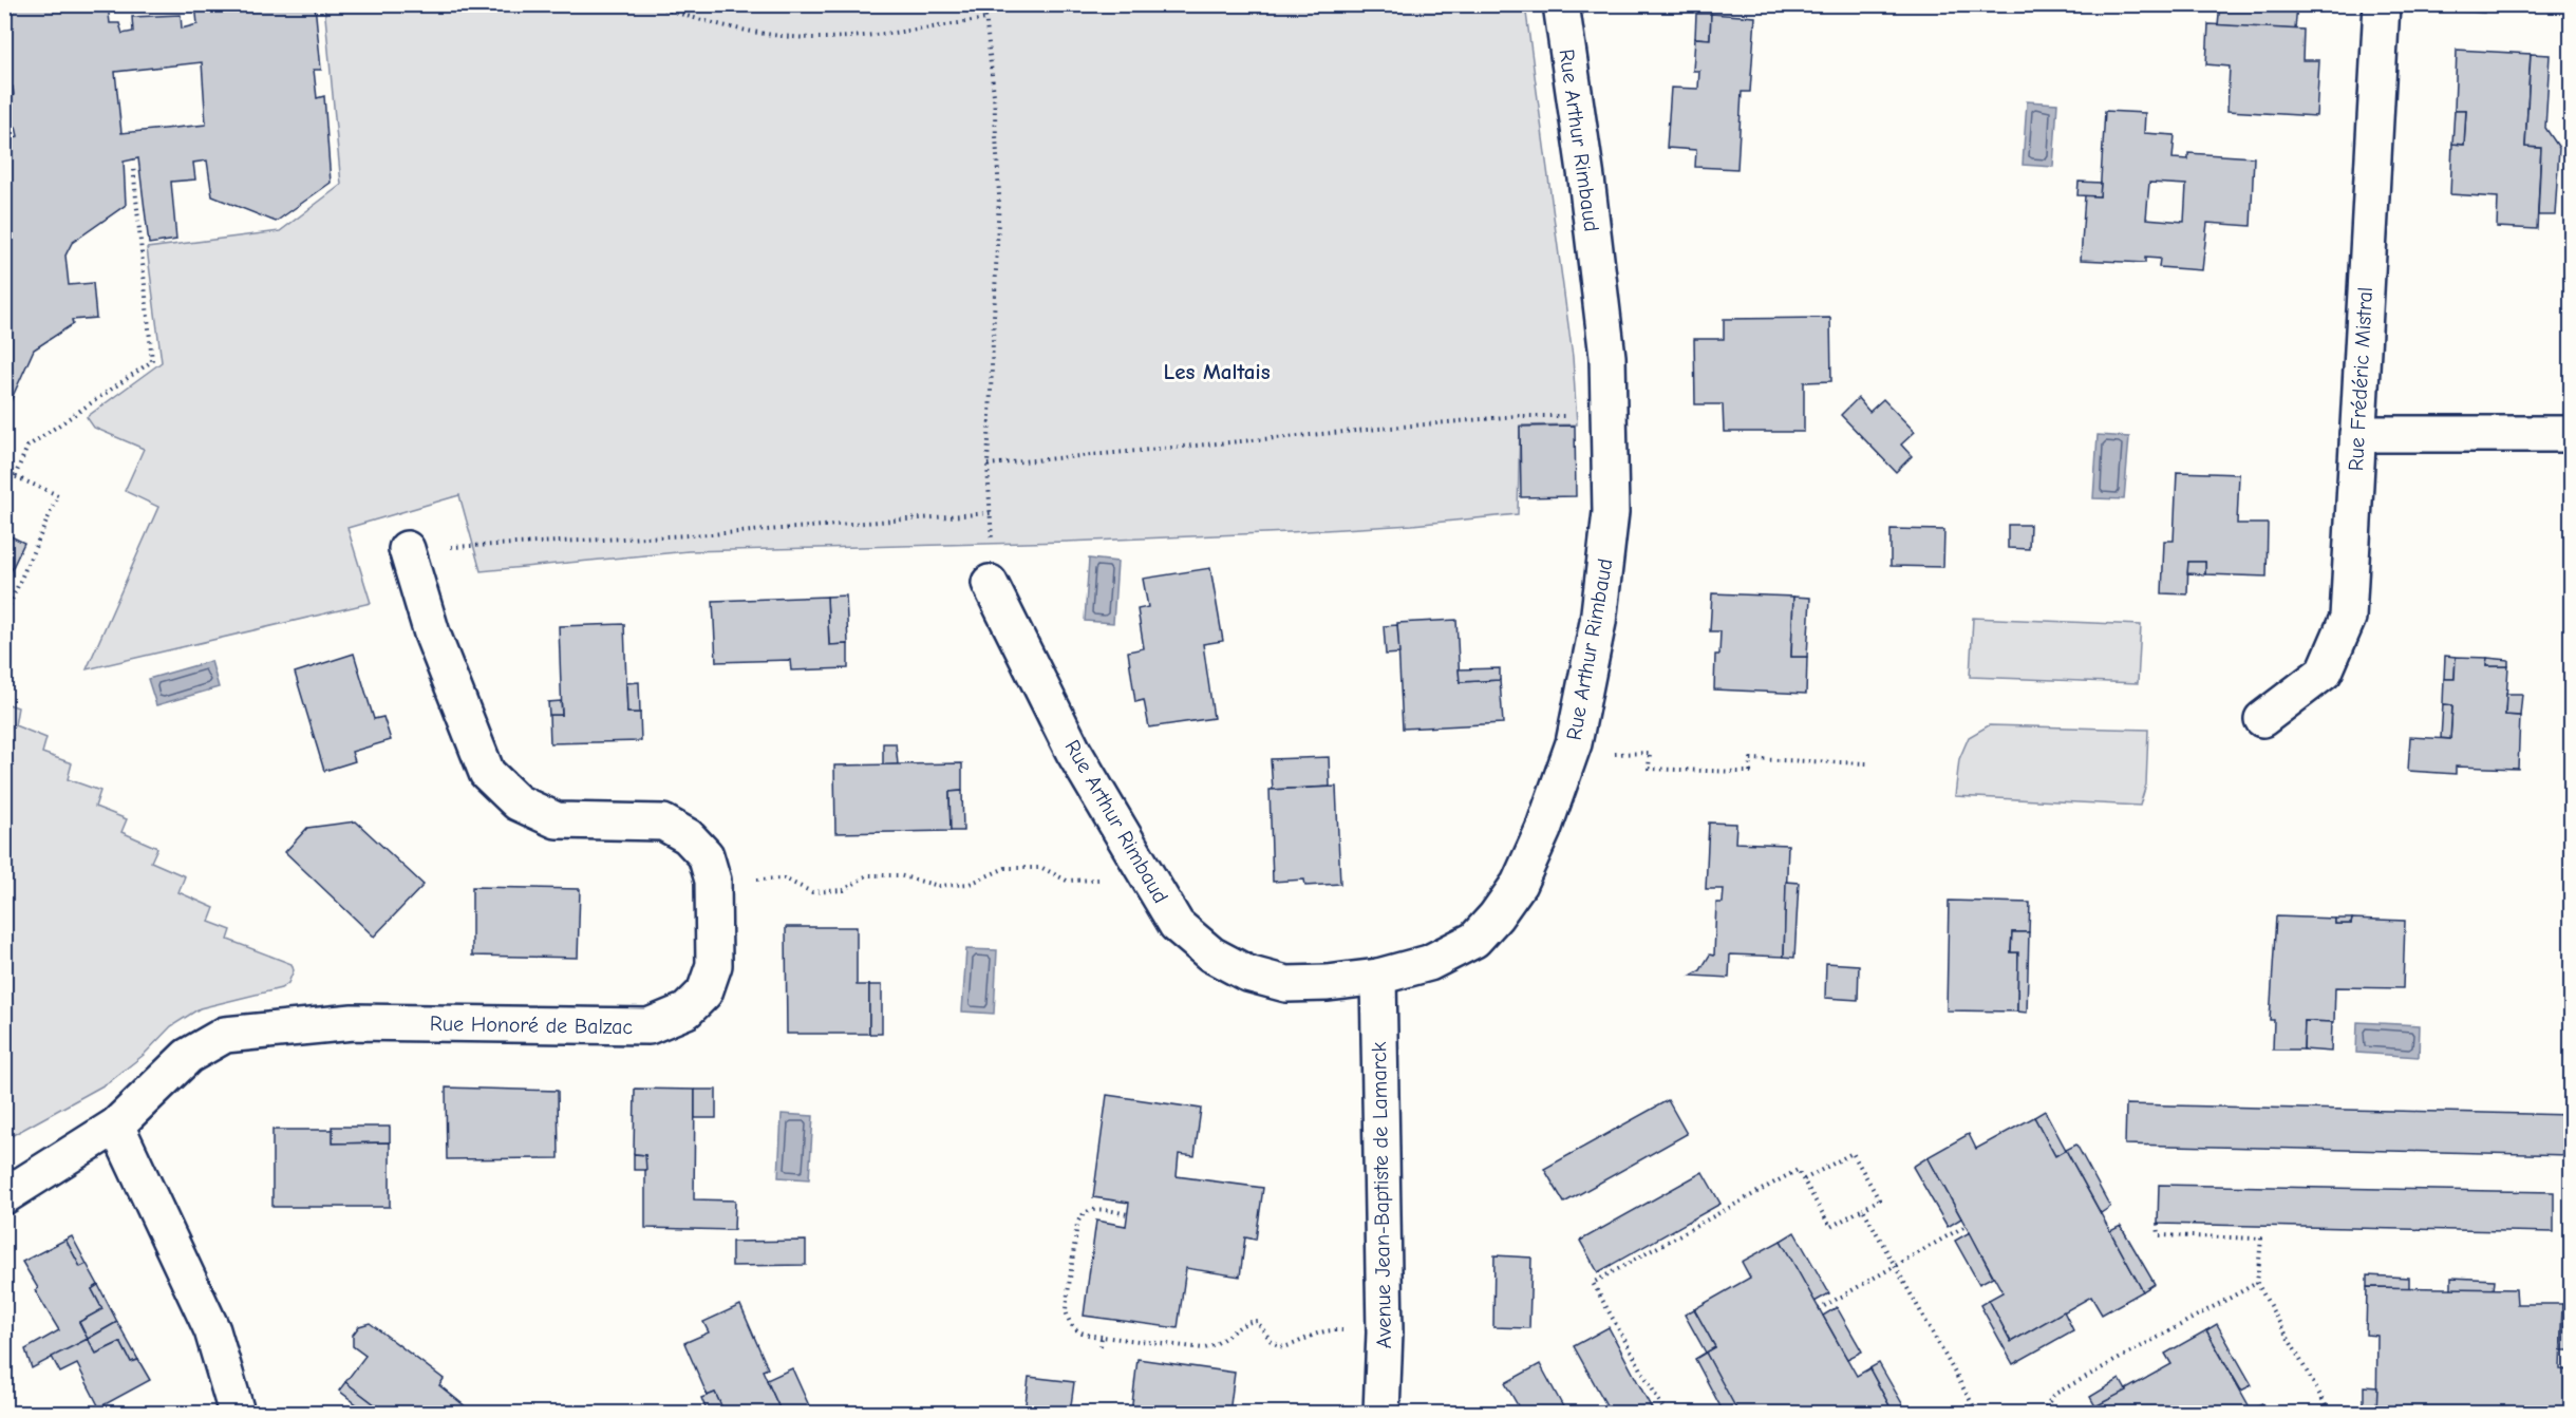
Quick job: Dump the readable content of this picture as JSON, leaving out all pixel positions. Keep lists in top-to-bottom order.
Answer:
{
  "streets": {
    "street": [
      "Rue Arthur Rimbaud",
      "Rue Frédéric Mistral",
      "Rue Honoré de Balzac",
      "Avenue Jean-Baptiste de Lamarck"
    ]
  },
  "crossings": [
    ["Rue Arthur Rimbaud", "Avenue Jean-Baptiste de Lamarck"]
  ],
  "districts": ["Les Maltais"]
}
